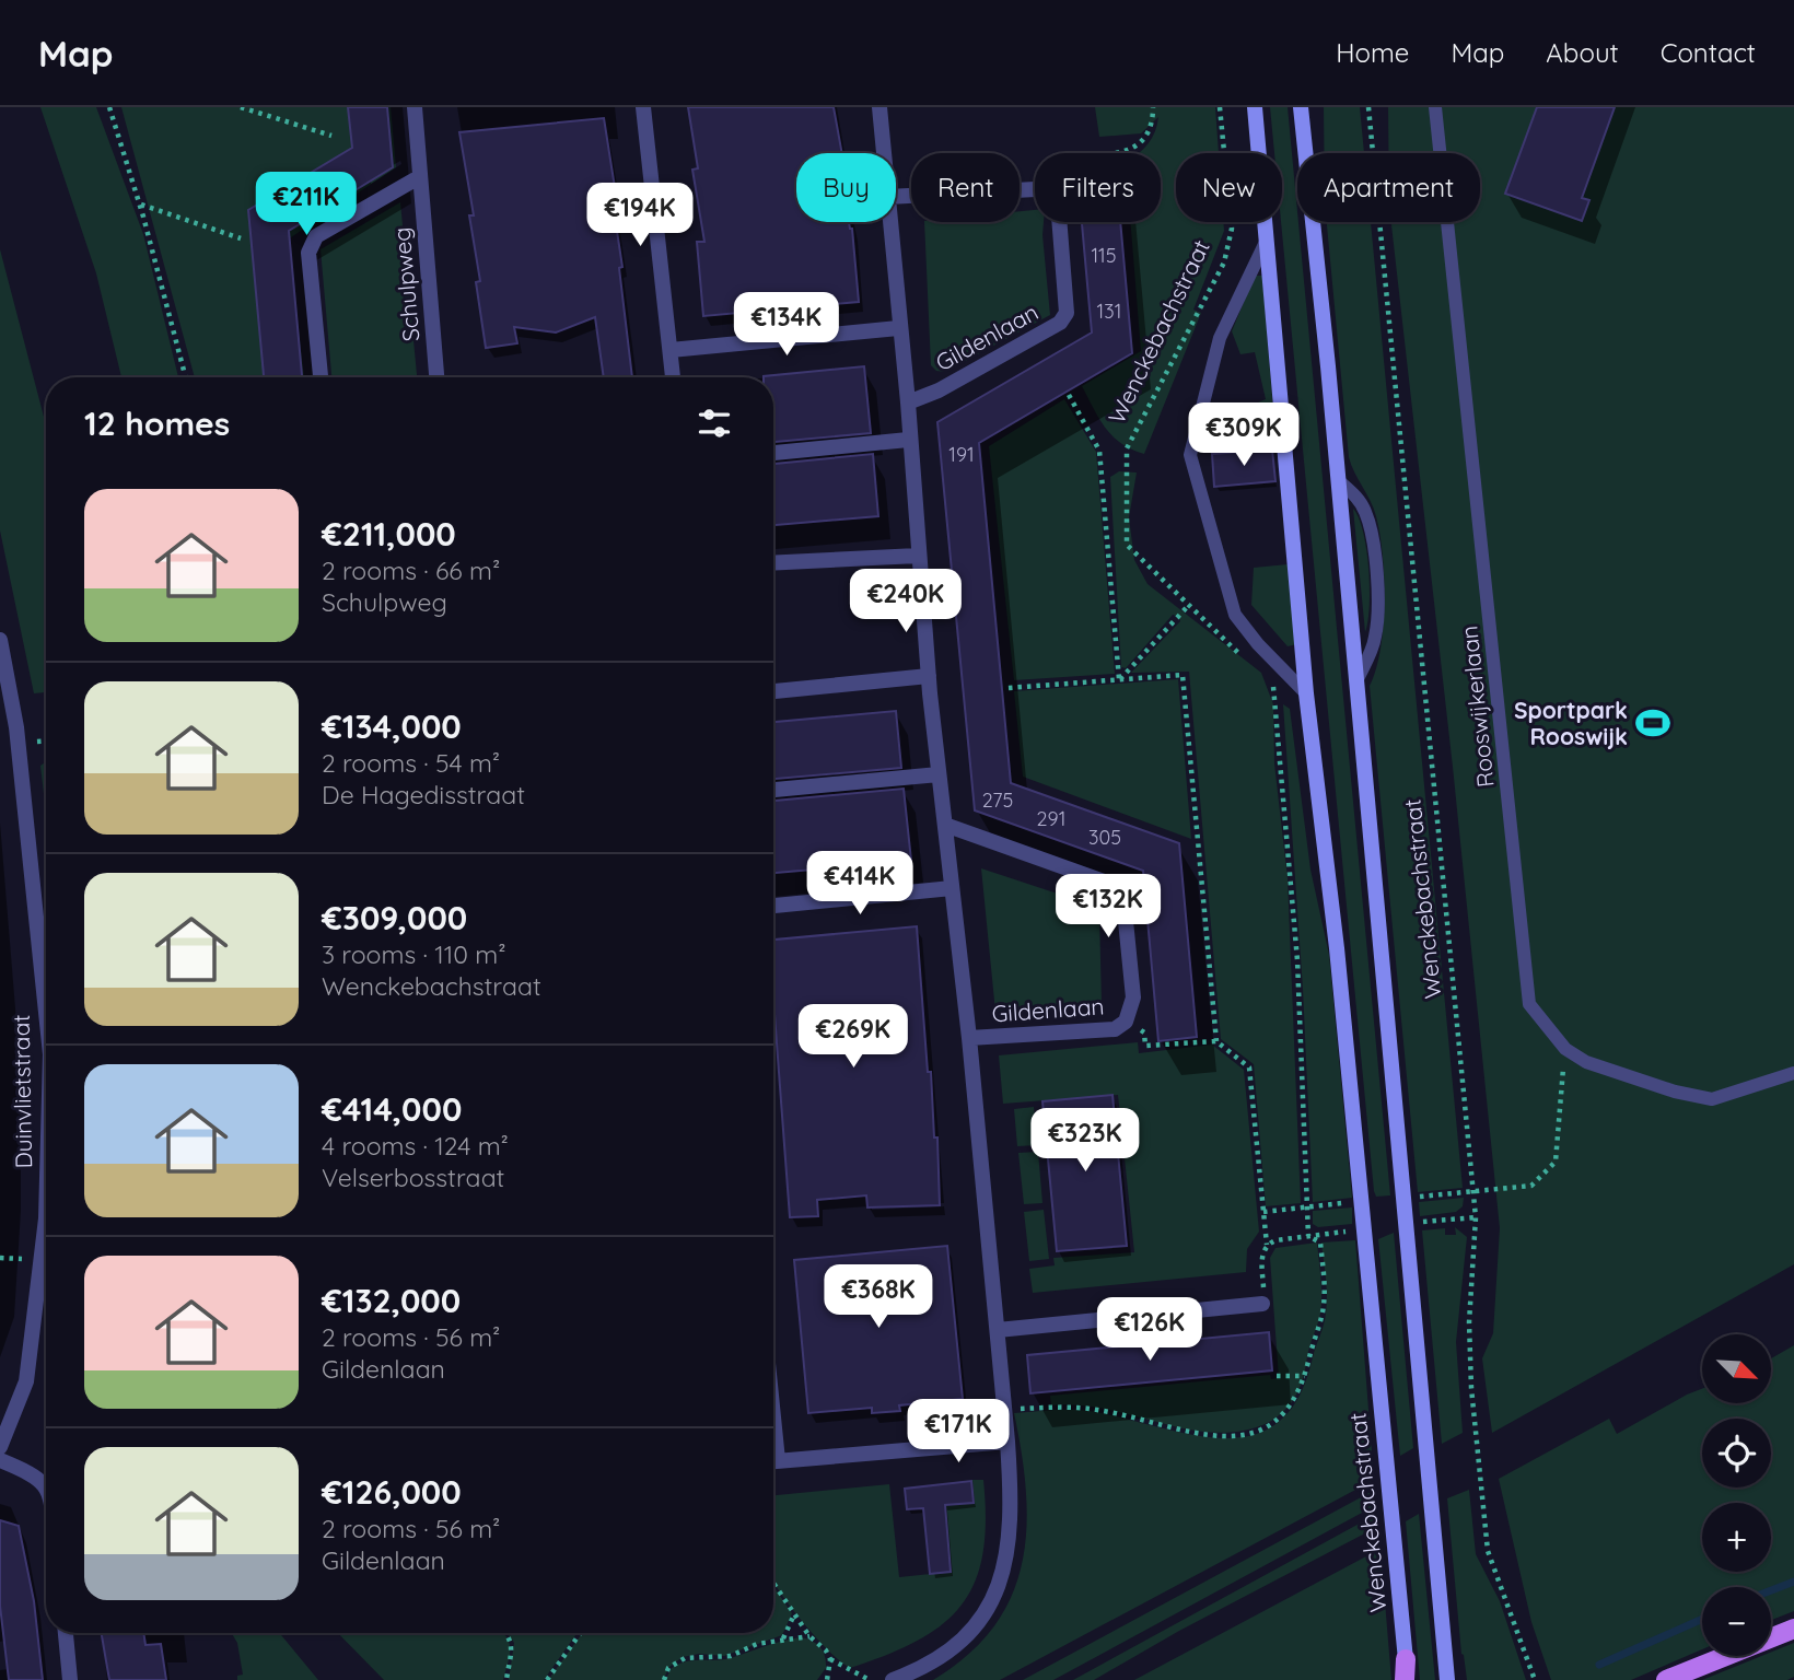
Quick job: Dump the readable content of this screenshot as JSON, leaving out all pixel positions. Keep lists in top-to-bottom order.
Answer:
{
  "streets": {
    "street": [
      "Schulpweg",
      "Wenckebachstraat",
      "Gildenlaan",
      "Duinvlietstraat"
    ],
    "lane": ["Rooswijkerlaan"]
  },
  "places": {
    "sports": ["Sportpark Rooswijk"]
  },
  "house_numbers": [
    "115",
    "131",
    "191",
    "275",
    "291",
    "305"
  ],
  "north": "bottom right",
  "page": {
    "header": "Map",
    "nav": [
      "Home",
      "Map",
      "About",
      "Contact"
    ],
    "chip": [
      "Buy",
      "Rent",
      "Filters",
      "New",
      "Apartment"
    ],
    "price": [
      "€211K",
      "€194K",
      "€134K",
      "€309K",
      "€240K",
      "€414K",
      "€132K",
      "€269K",
      "€323K",
      "€368K",
      "€126K",
      "€171K"
    ],
    "heading": "12 homes",
    "list": [
      {
        "name": "€211,000",
        "note": "2 rooms · 66 m² · Schulpweg"
      },
      {
        "name": "€134,000",
        "note": "2 rooms · 54 m² · De Hagedisstraat"
      },
      {
        "name": "€309,000",
        "note": "3 rooms · 110 m² · Wenckebachstraat"
      },
      {
        "name": "€414,000",
        "note": "4 rooms · 124 m² · Velserbosstraat"
      },
      {
        "name": "€132,000",
        "note": "2 rooms · 56 m² · Gildenlaan"
      },
      {
        "name": "€126,000",
        "note": "2 rooms · 56 m² · Gildenlaan"
      }
    ],
    "map_buttons": ["+", "−"]
  }
}
